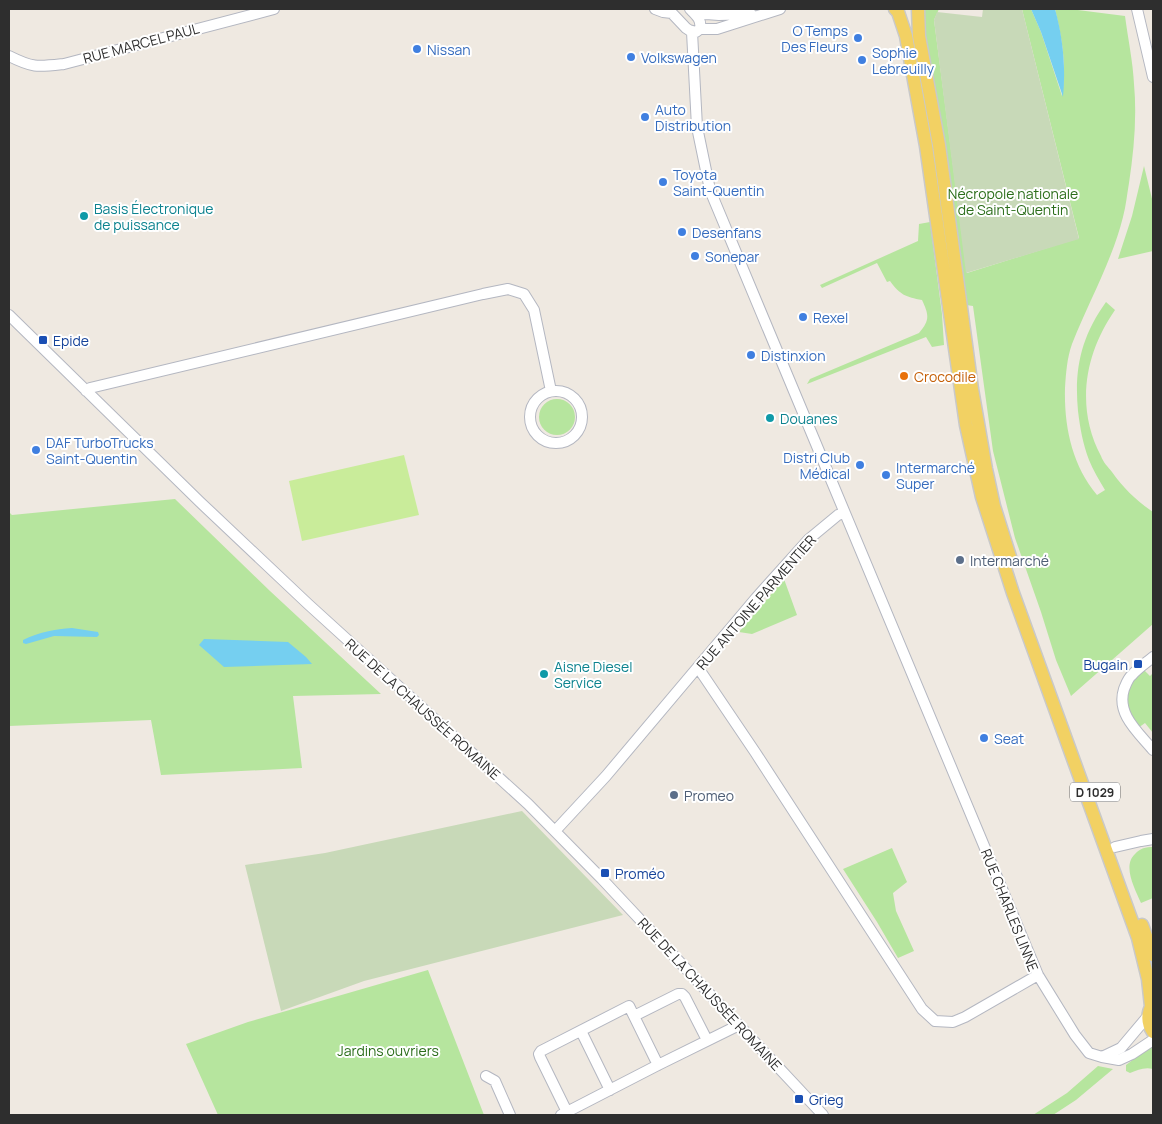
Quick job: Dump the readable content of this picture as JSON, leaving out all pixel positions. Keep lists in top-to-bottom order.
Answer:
{
  "streets": {
    "main road": ["D 1029"],
    "street": [
      "RUE MARCEL PAUL",
      "RUE ANTOINE PARMENTIER",
      "RUE DE LA CHAUSSÉE ROMAINE",
      "RUE CHARLES LINNE"
    ]
  },
  "crossings": [
    ["RUE ANTOINE PARMENTIER", "RUE DE LA CHAUSSÉE ROMAINE"],
    ["RUE ANTOINE PARMENTIER", "RUE CHARLES LINNE"]
  ],
  "parks": ["Nécropole nationale de Saint-Quentin", "Jardins ouvriers"],
  "places": {
    "other": [
      "O Temps Des Fleurs",
      "Nissan",
      "Volkswagen",
      "Sophie Lebreuilly",
      "Auto Distribution",
      "Toyota Saint-Quentin",
      "Basis Électronique de puissance",
      "Desenfans",
      "Sonepar",
      "Rexel",
      "Distinxion",
      "Crocodile",
      "Douanes",
      "DAF TurboTrucks Saint-Quentin",
      "Distri Club Médical",
      "Intermarché Super",
      "Intermarché",
      "Aisne Diesel Service",
      "Seat",
      "Promeo"
    ],
    "transit": [
      "Epide",
      "Bugain",
      "Proméo",
      "Grieg"
    ]
  }
}
